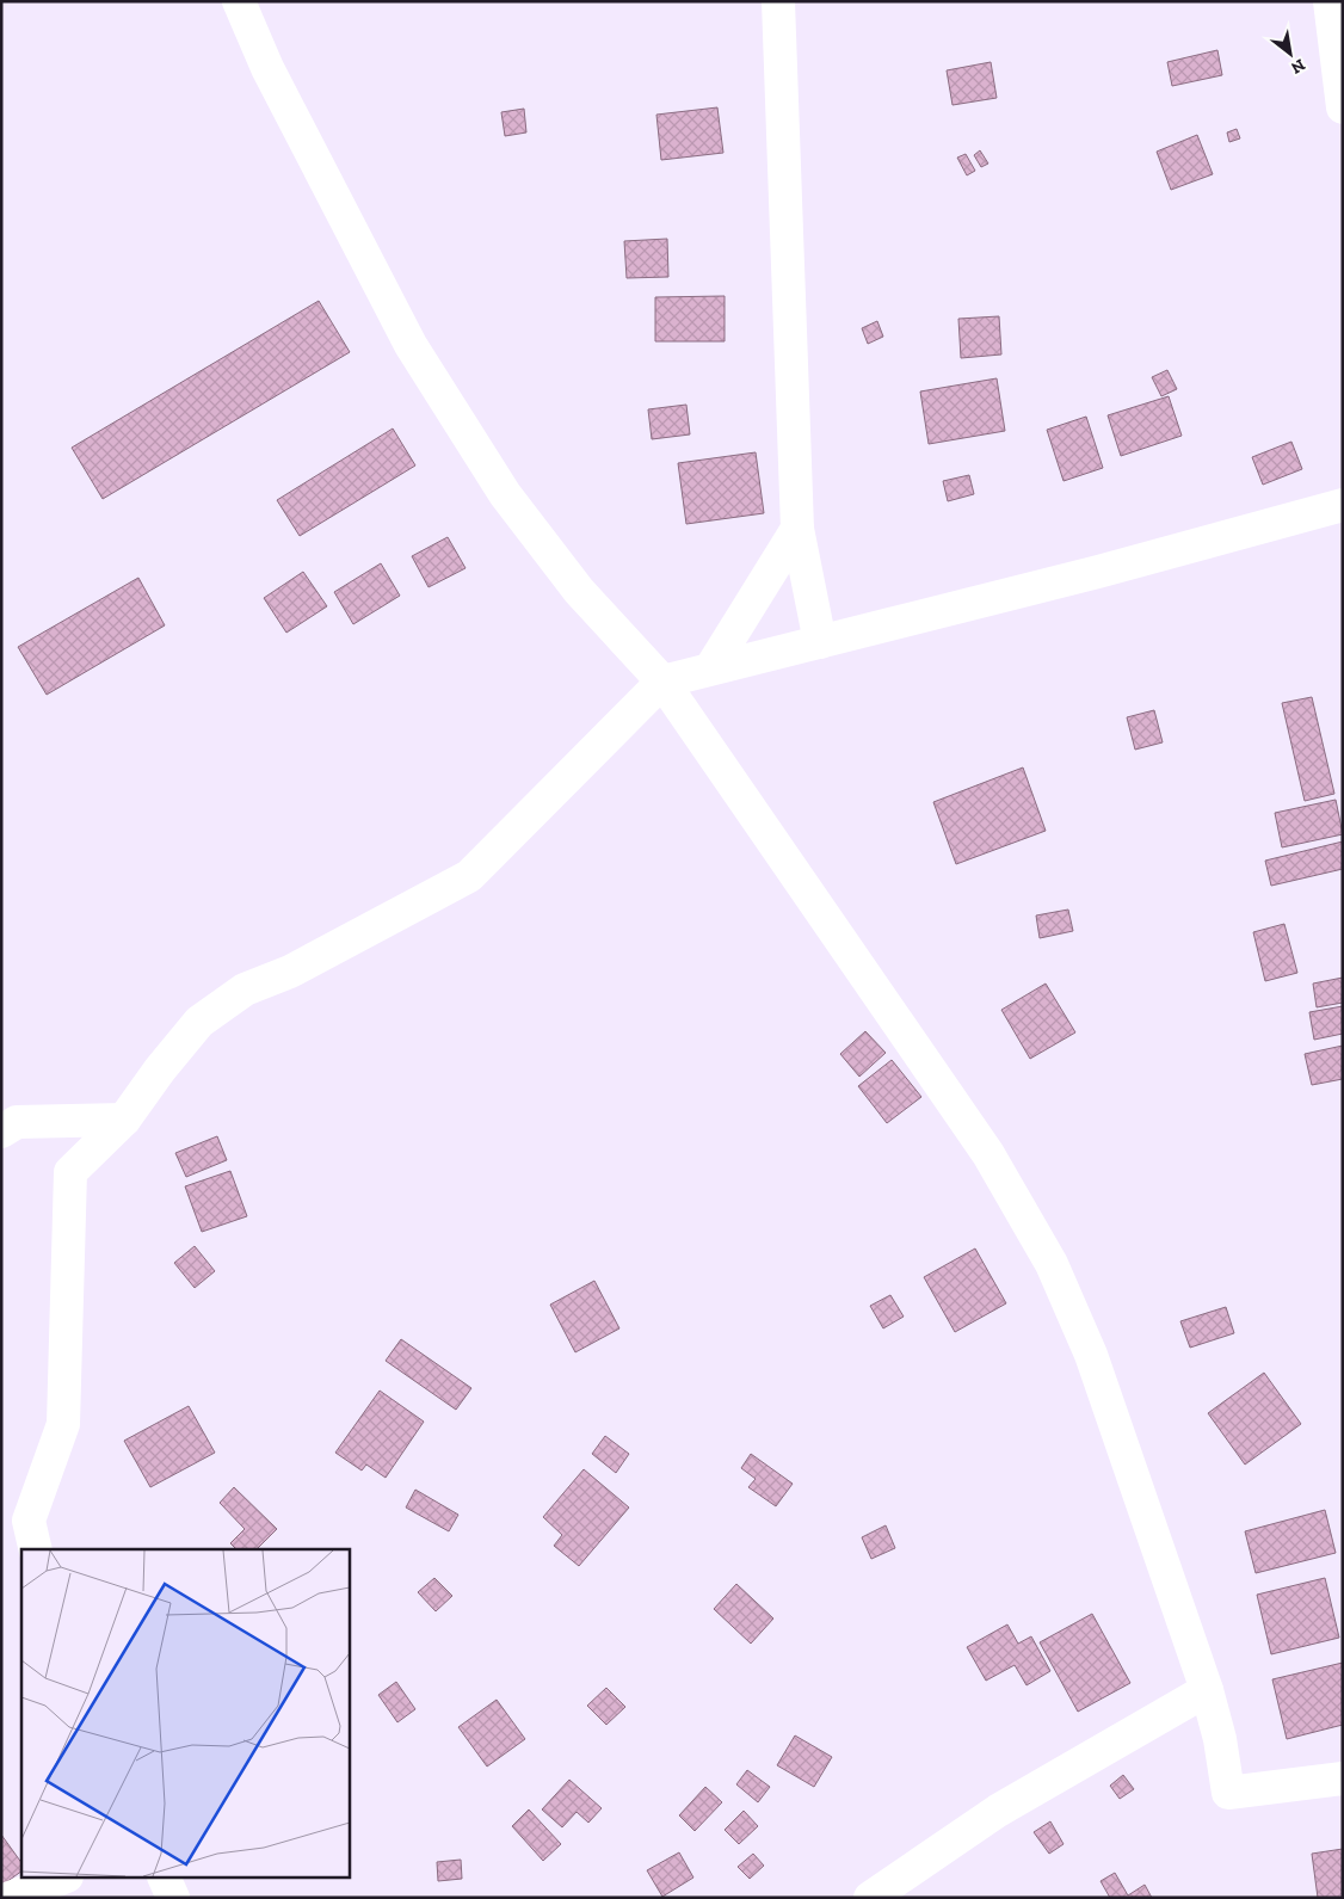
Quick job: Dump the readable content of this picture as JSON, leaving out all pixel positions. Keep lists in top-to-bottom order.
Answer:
{
  "north": "bottom right"
}
